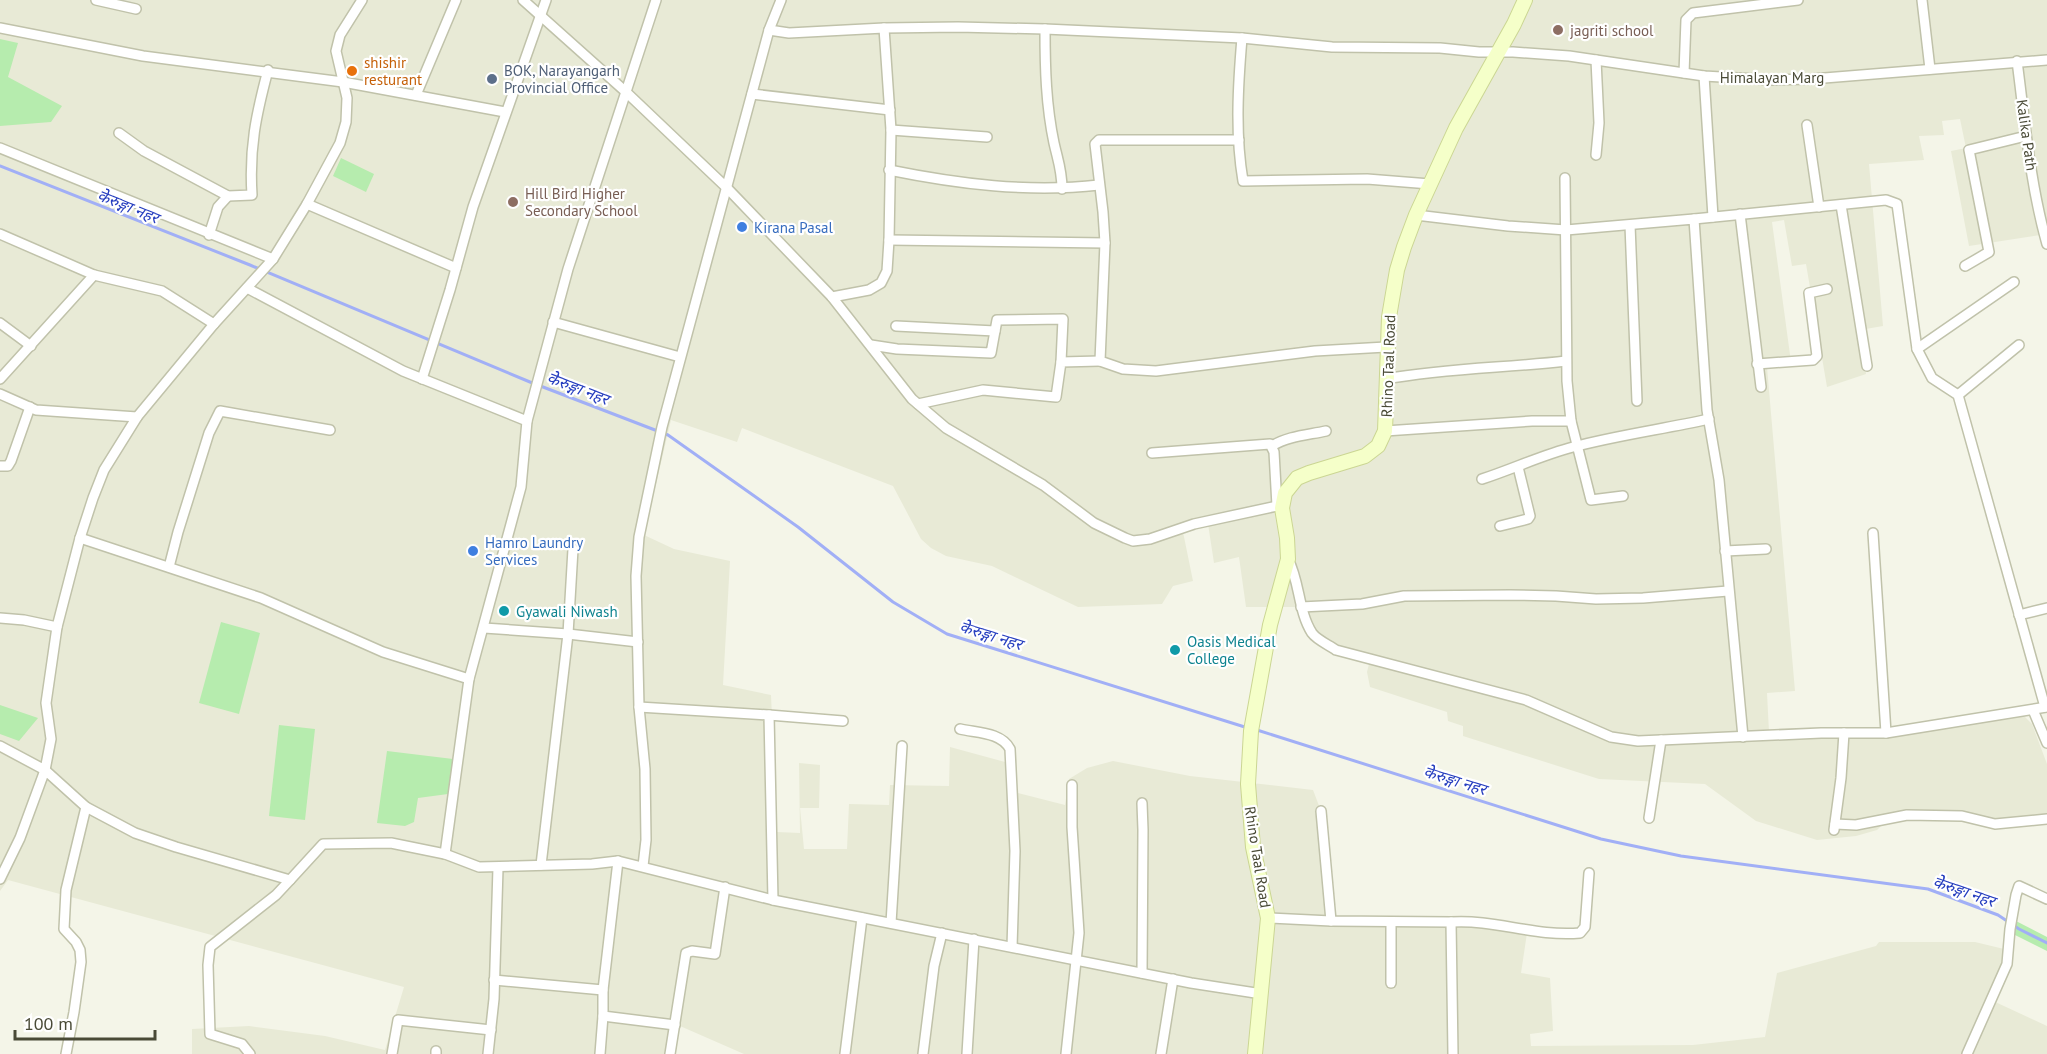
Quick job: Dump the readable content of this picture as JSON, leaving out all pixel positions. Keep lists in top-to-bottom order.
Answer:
{
  "streets": {
    "street": ["Himalayan Marg", "Kalika Path", "Rhino Taal Road"]
  },
  "crossings": [
    ["Himalayan Marg", "Kalika Path"],
    ["Himalayan Marg", "Rhino Taal Road"]
  ],
  "water": ["केेरुङ्गा नहर"],
  "places": [
    "jagriti school",
    "shishir resturant",
    "BOK, Narayangarh Provincial Office",
    "Hill Bird Higher Secondary School",
    "Kirana Pasal",
    "Hamro Laundry Services",
    "Gyawali Niwash",
    "Oasis Medical College"
  ],
  "scale_bar": "100 m"
}
